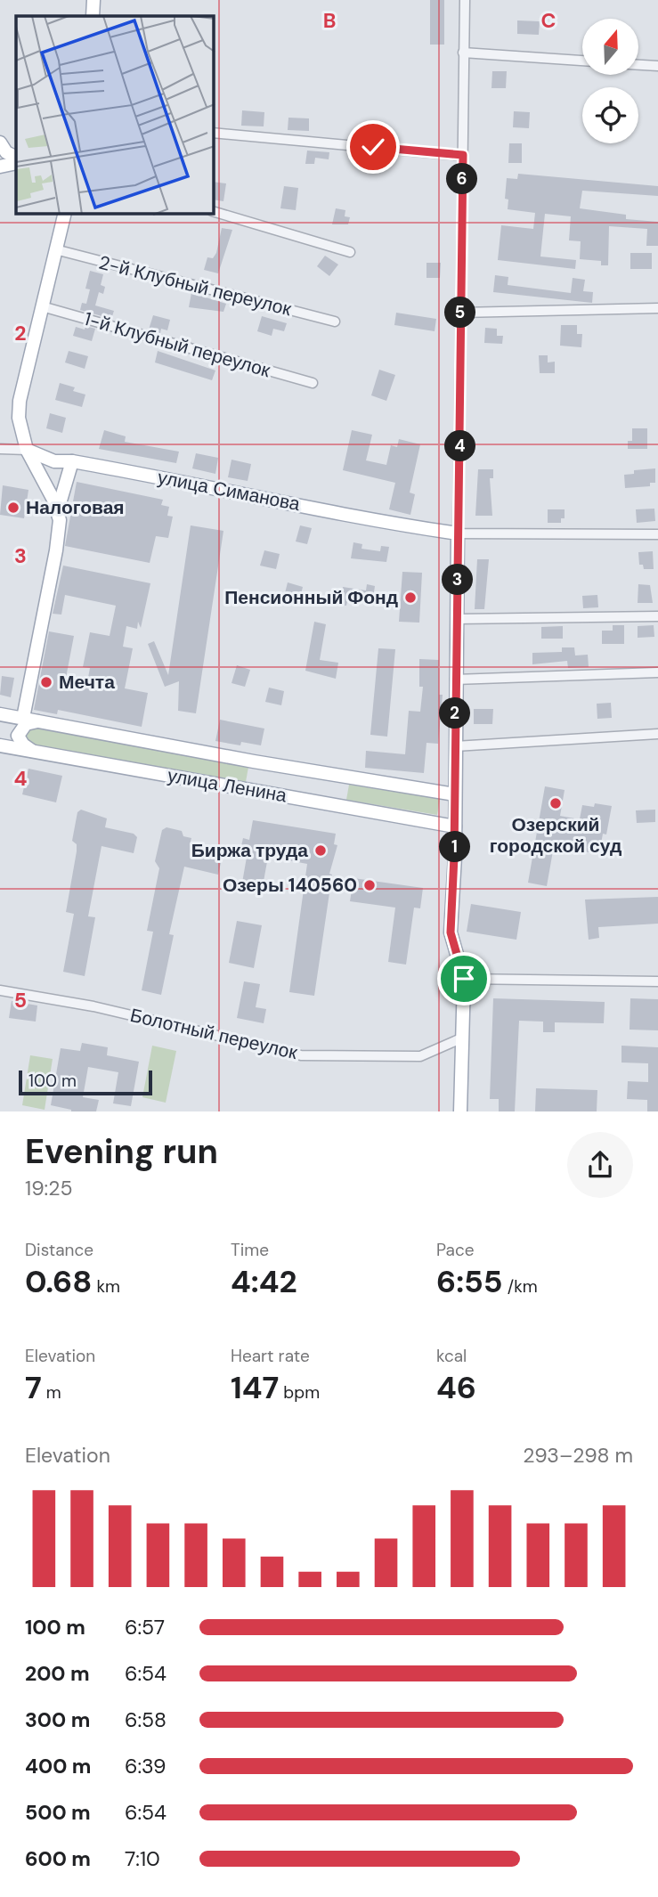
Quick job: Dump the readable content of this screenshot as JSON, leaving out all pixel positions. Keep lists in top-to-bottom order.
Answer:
{
  "streets": {
    "main road": ["улица Симанова", "улица Ленина"],
    "street": ["2-й Клубный переулок", "1-й Клубный переулок", "Болотный переулок"]
  },
  "places": [
    "Налоговая",
    "Пенсионный Фонд",
    "Мечта",
    "Озерский городской суд",
    "Биржа труда",
    "Озеры 140560"
  ],
  "scale_bar": "100 m",
  "north": "top",
  "page": {
    "pins": [
      "6",
      "5",
      "4",
      "3",
      "2",
      "1"
    ],
    "scale": "100 m",
    "heading": ["Evening run", "19:25"],
    "stats": [
      ["Distance", "0.68 km"],
      ["Time", "4:42"],
      ["Pace", "6:55 /km"],
      ["Elevation", "7 m"],
      ["Heart rate", "147 bpm"],
      ["kcal", "46"]
    ],
    "chart": ["Elevation", "293–298 m"],
    "list": [
      {
        "name": "100 m",
        "note": "6:57"
      },
      {
        "name": "200 m",
        "note": "6:54"
      },
      {
        "name": "300 m",
        "note": "6:58"
      },
      {
        "name": "400 m",
        "note": "6:39"
      },
      {
        "name": "500 m",
        "note": "6:54"
      },
      {
        "name": "600 m",
        "note": "7:10"
      }
    ]
  },
  "grid": {
    "columns": ["B", "C"],
    "rows": [
      "2",
      "3",
      "4",
      "5"
    ]
  }
}
